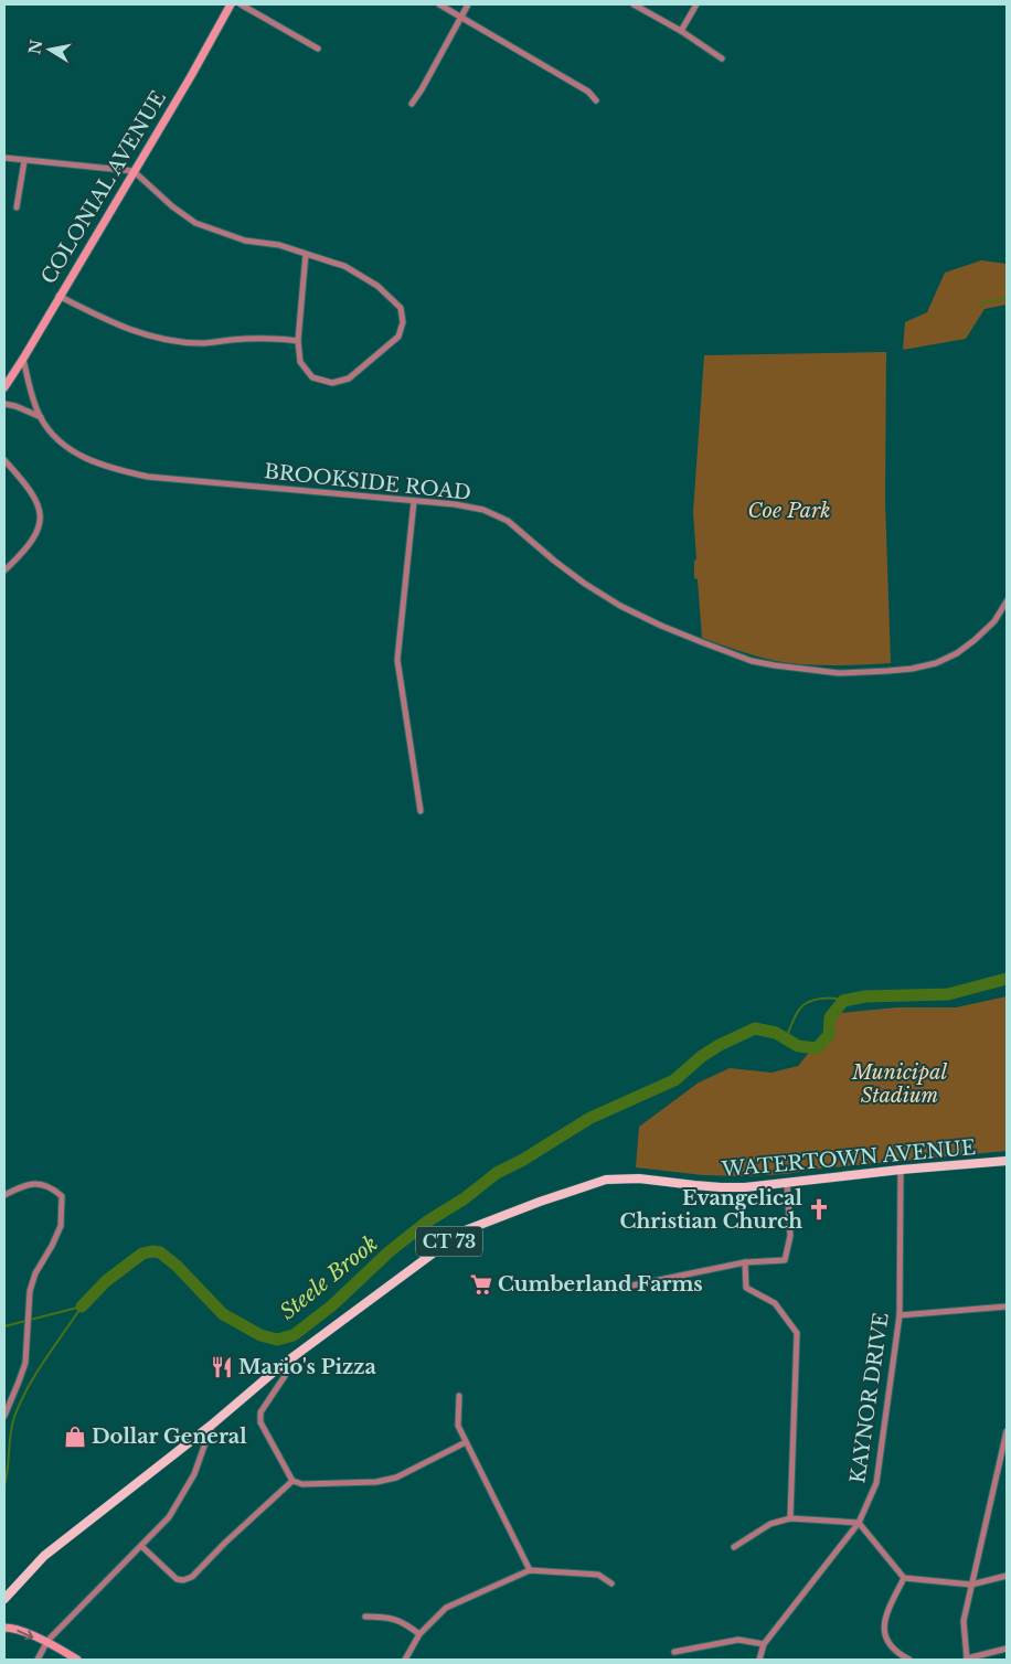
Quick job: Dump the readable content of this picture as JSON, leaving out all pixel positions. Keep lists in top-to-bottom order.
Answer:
{
  "streets": {
    "main road": ["WATERTOWN AVENUE", "CT 73"],
    "street": ["COLONIAL AVENUE", "BROOKSIDE ROAD", "KAYNOR DRIVE"]
  },
  "crossings": [
    ["COLONIAL AVENUE", "BROOKSIDE ROAD"],
    ["WATERTOWN AVENUE", "KAYNOR DRIVE"]
  ],
  "water": ["Steele Brook"],
  "parks": ["Coe Park", "Municipal Stadium"],
  "places": {
    "church": ["Evangelical Christian Church"],
    "supermarket": ["Cumberland Farms"],
    "restaurant": ["Mario's Pizza"],
    "shop": ["Dollar General"]
  },
  "north": "left"
}
